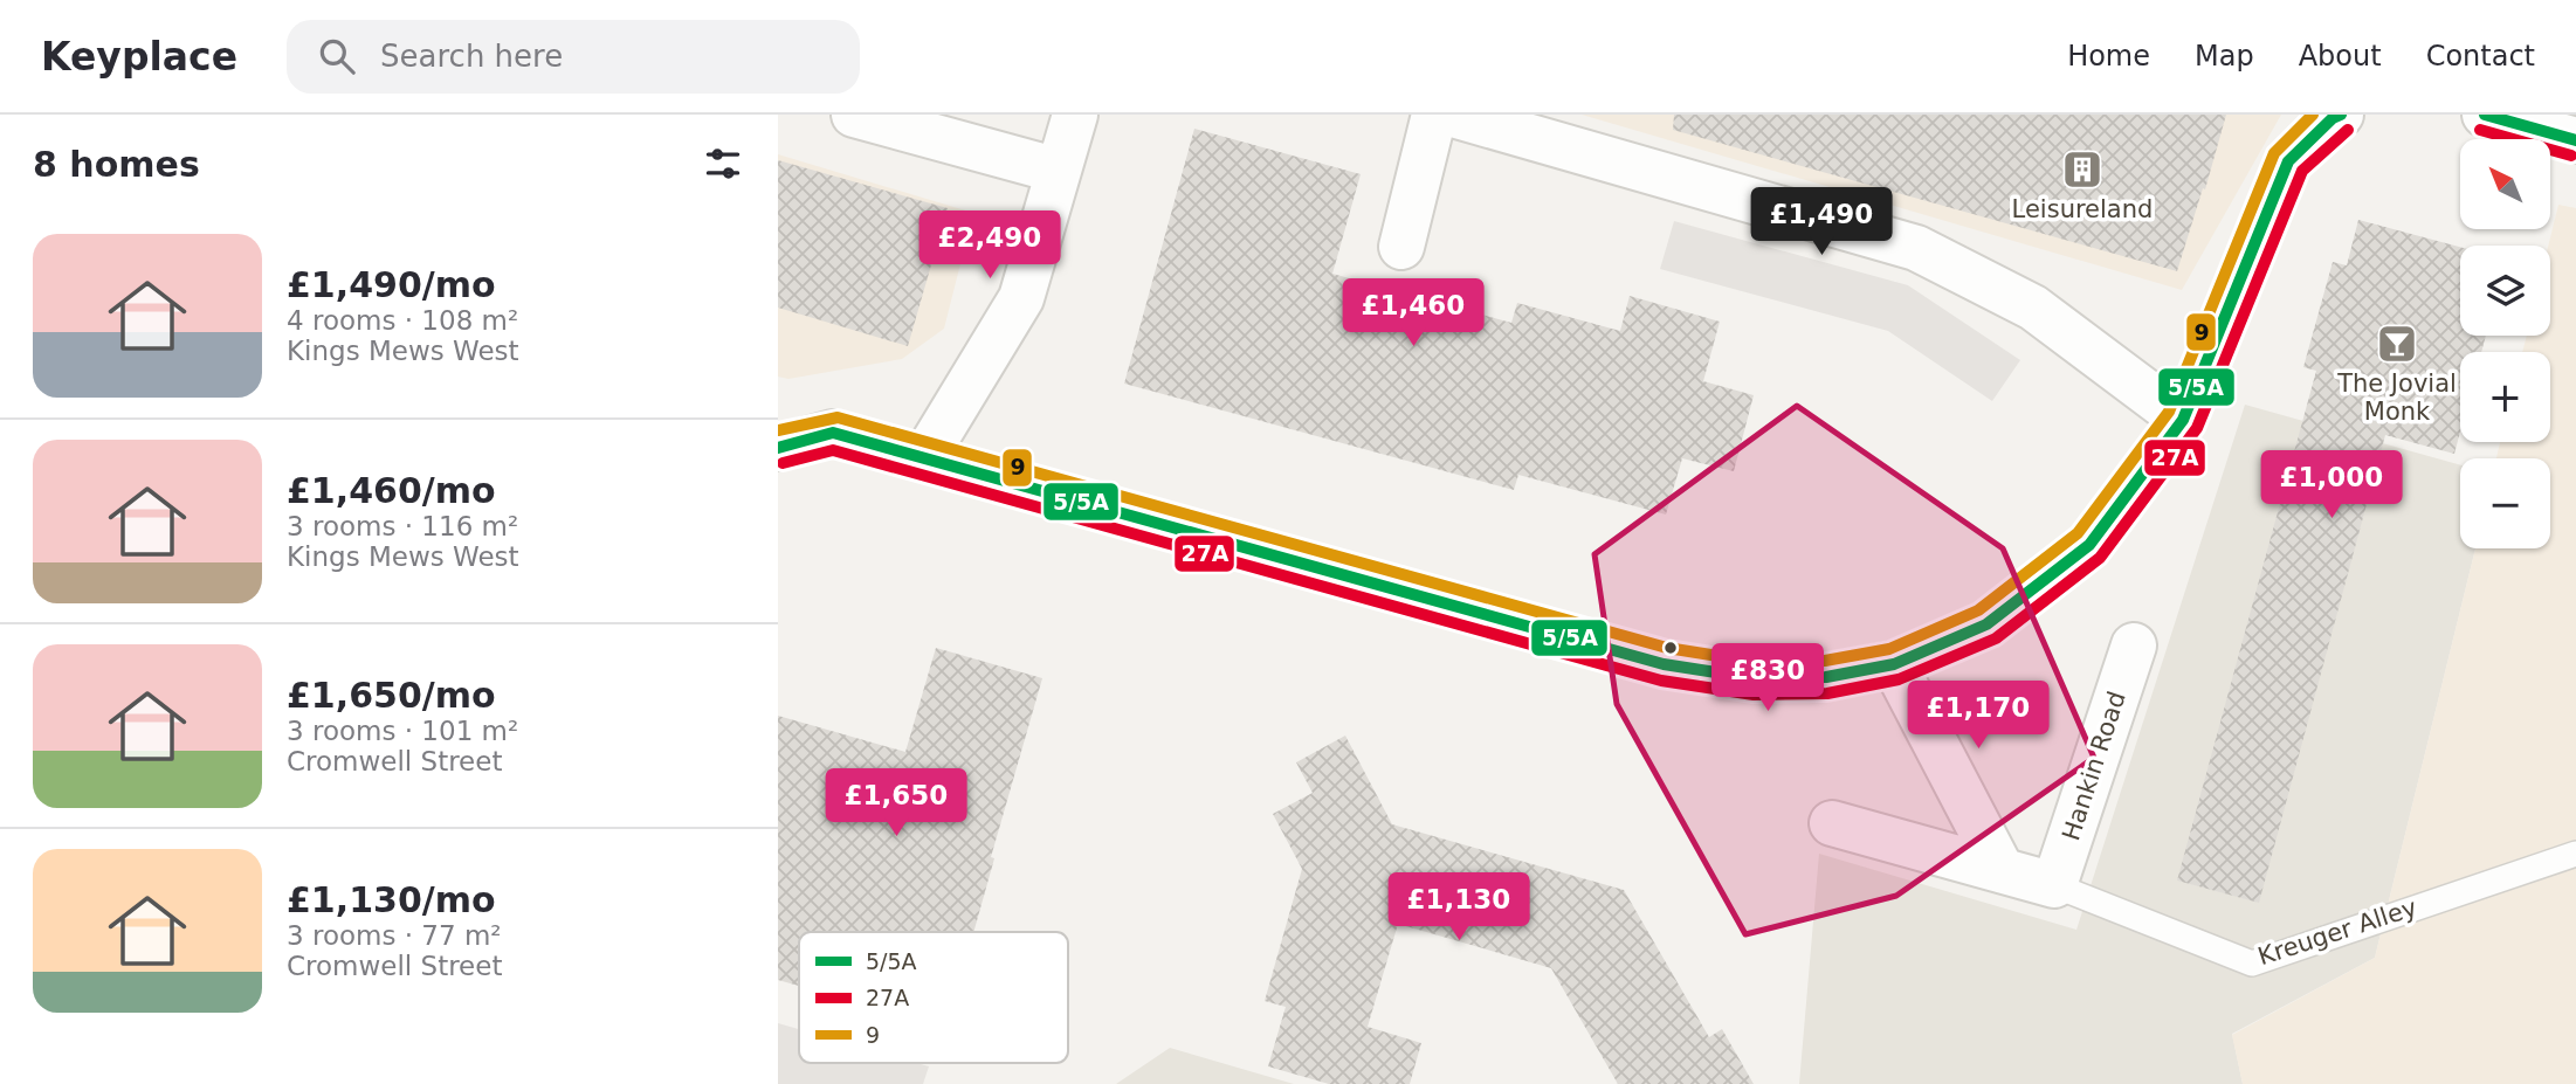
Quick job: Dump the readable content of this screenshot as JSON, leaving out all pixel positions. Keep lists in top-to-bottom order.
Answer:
{
  "streets": {
    "street": ["Hankin Road"],
    "lane": ["Kreuger Alley"]
  },
  "crossings": [
    ["Hankin Road", "Kreuger Alley"]
  ],
  "places": {
    "building": ["Leisureland"],
    "bar": ["The Jovial Monk"]
  },
  "lines": ["transit line 5/5A", "transit line 9", "transit line 27A"],
  "legend": ["5/5A", "27A", "9"],
  "north": "top left",
  "page": {
    "header": "Keyplace",
    "search": "Search here",
    "nav": [
      "Home",
      "Map",
      "About",
      "Contact"
    ],
    "heading": "8 homes",
    "map_buttons": ["+", "−"],
    "price": [
      "£1,490",
      "£2,490",
      "£1,460",
      "£1,000",
      "£830",
      "£1,170",
      "£1,650",
      "£1,130"
    ],
    "list": [
      {
        "name": "£1,490/mo",
        "note": "4 rooms · 108 m² · Kings Mews West"
      },
      {
        "name": "£1,460/mo",
        "note": "3 rooms · 116 m² · Kings Mews West"
      },
      {
        "name": "£1,650/mo",
        "note": "3 rooms · 101 m² · Cromwell Street"
      },
      {
        "name": "£1,130/mo",
        "note": "3 rooms · 77 m² · Cromwell Street"
      }
    ]
  }
}
